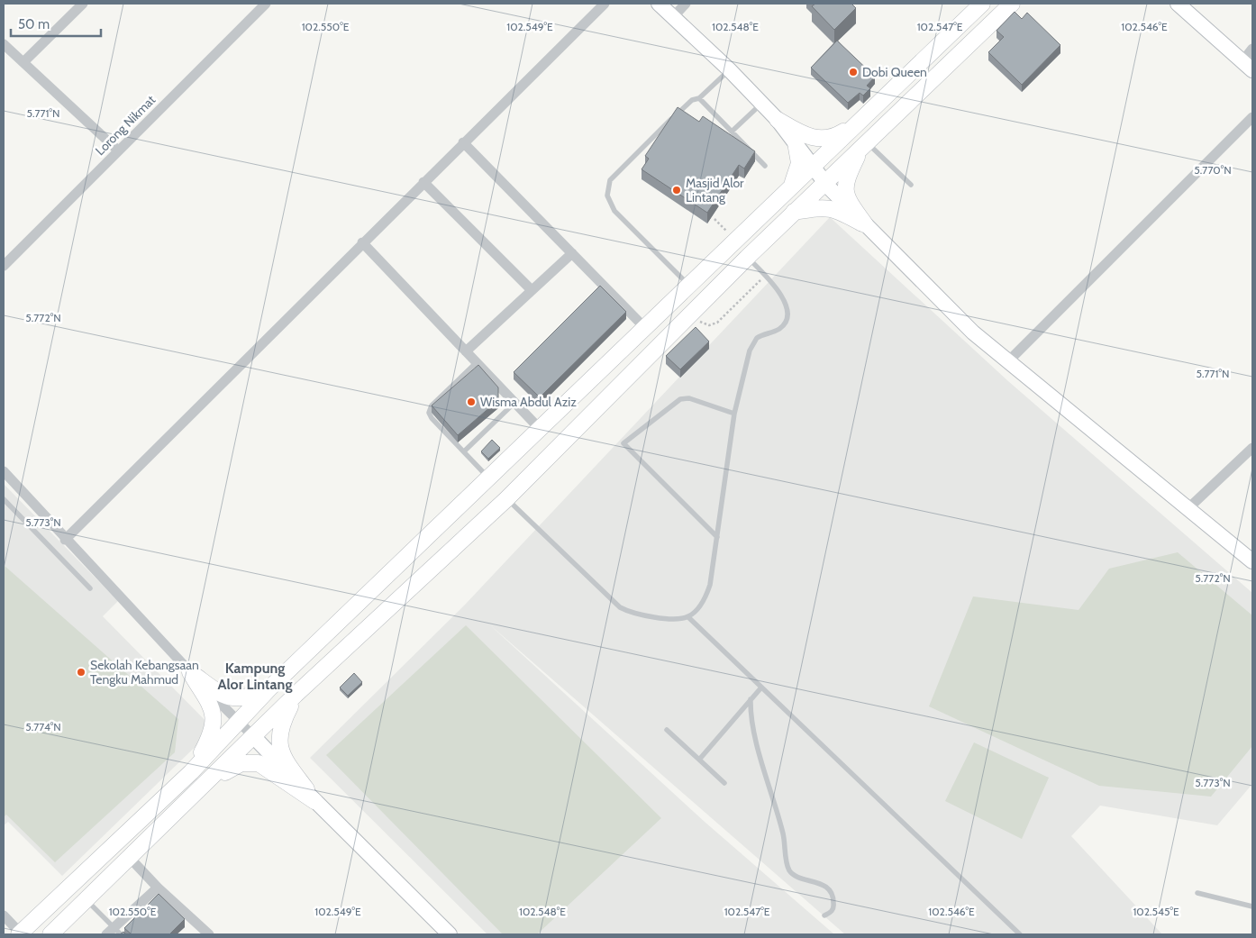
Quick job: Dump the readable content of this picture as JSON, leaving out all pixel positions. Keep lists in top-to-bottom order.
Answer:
{
  "streets": {
    "street": ["Lorong Nikmat"]
  },
  "districts": ["Kampung Alor Lintang"],
  "places": [
    "Dobi Queen",
    "Masjid Alor Lintang",
    "Wisma Abdul Aziz",
    "Sekolah Kebangsaan Tengku Mahmud"
  ],
  "scale_bar": "50 m",
  "coordinates": [
    "102.550°E",
    "102.549°E",
    "102.548°E",
    "102.547°E",
    "102.546°E",
    "5.771°N",
    "5.770°N",
    "5.772°N",
    "5.773°N",
    "5.774°N",
    "102.545°E"
  ]
}
